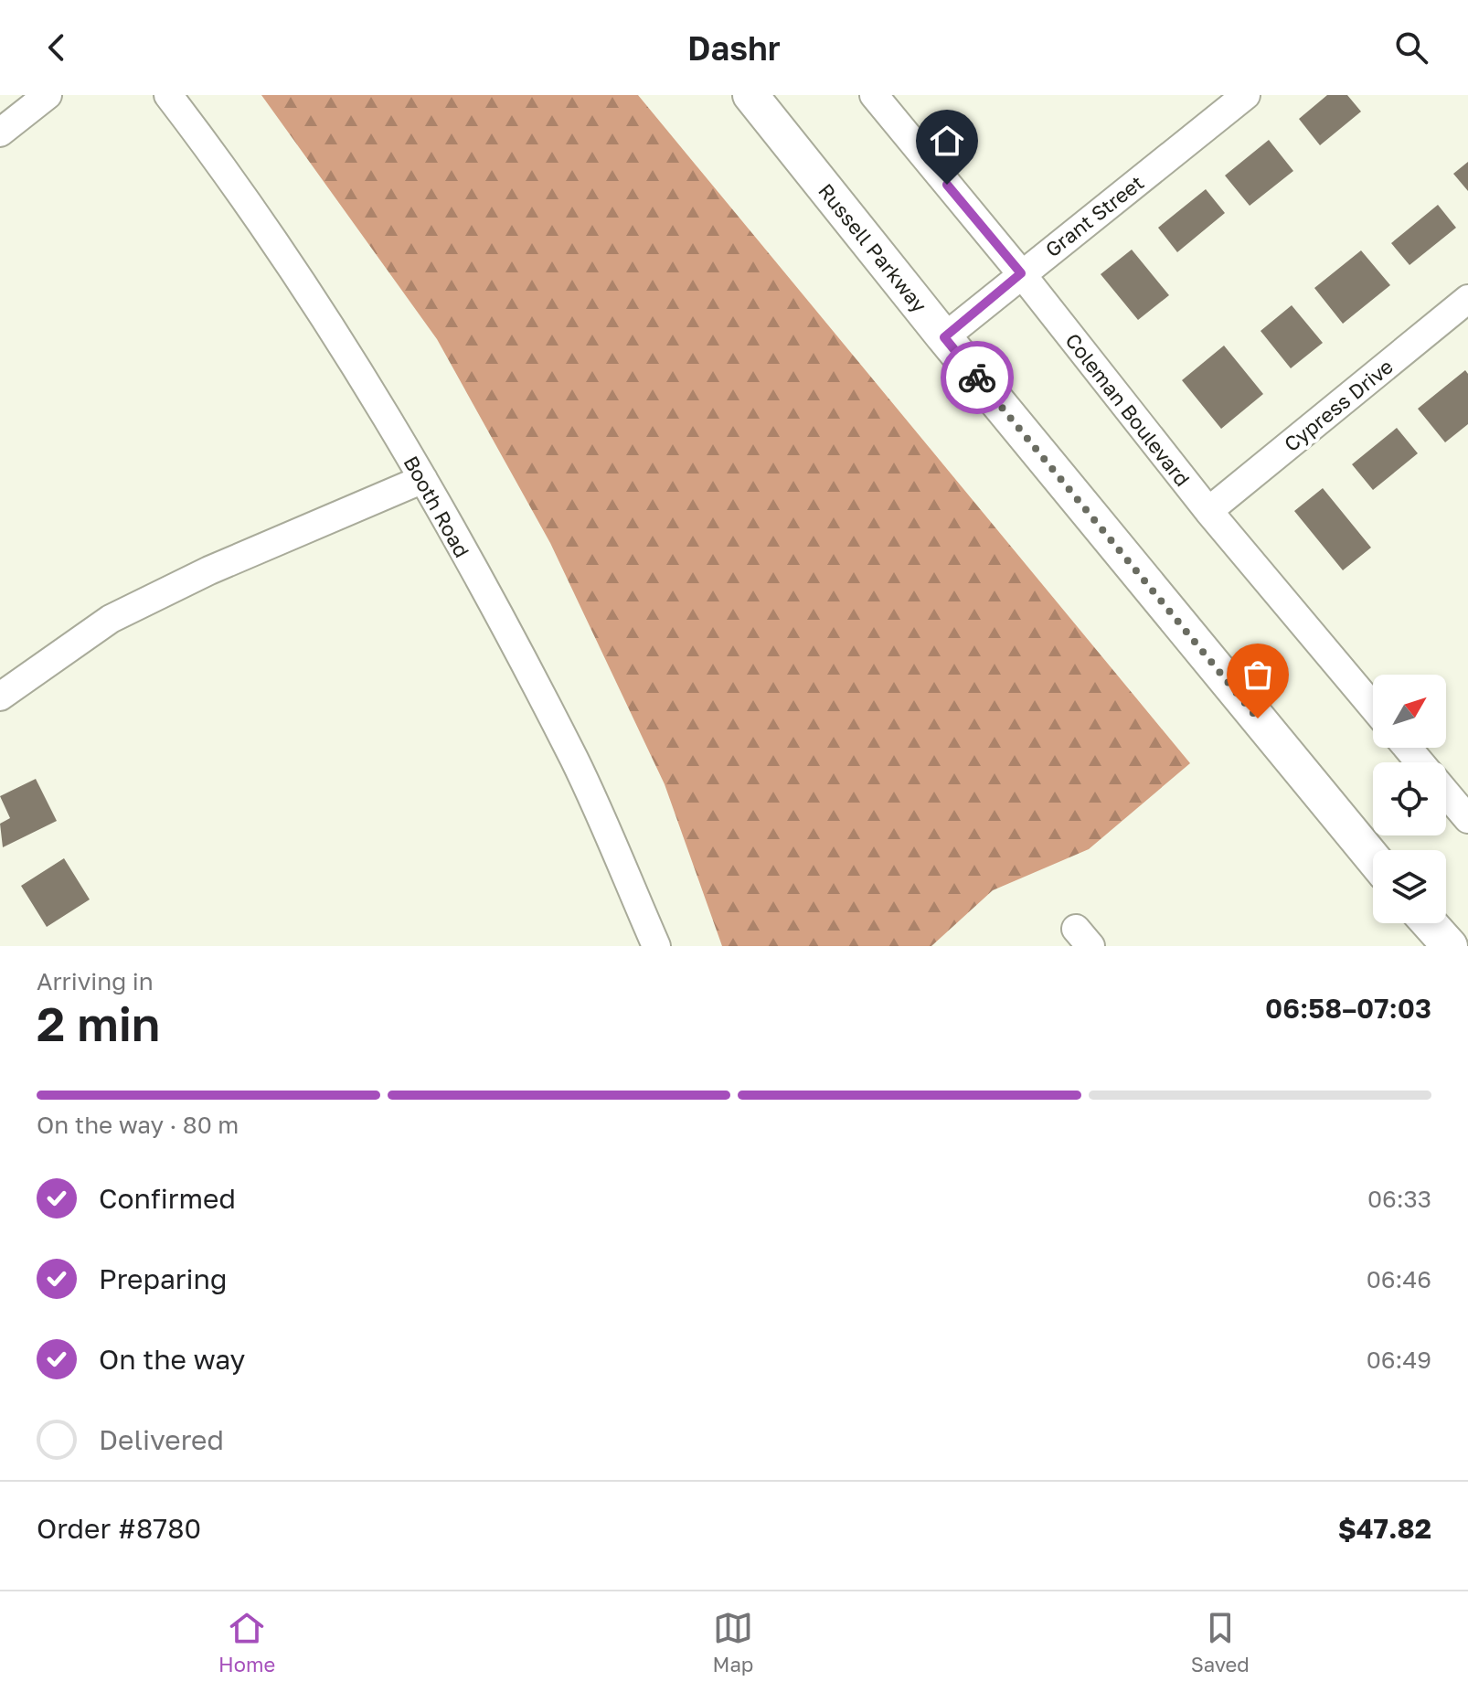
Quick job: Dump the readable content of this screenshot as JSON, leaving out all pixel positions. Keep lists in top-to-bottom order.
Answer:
{
  "streets": {
    "main road": ["Russell Parkway"],
    "street": [
      "Grant Street",
      "Cypress Drive",
      "Coleman Boulevard",
      "Booth Road"
    ]
  },
  "crossings": [
    ["Grant Street", "Russell Parkway"],
    ["Grant Street", "Coleman Boulevard"],
    ["Cypress Drive", "Coleman Boulevard"]
  ],
  "north": "top right",
  "page": {
    "header": "Dashr",
    "heading": ["2 min", "Arriving in", "06:58–07:03"],
    "panel": ["Order #8780", "$47.82"],
    "bar": "On the way · 80 m",
    "list": [
      ["Confirmed", "06:33"],
      ["Preparing", "06:46"],
      ["On the way", "06:49"],
      "Delivered"
    ],
    "tabs": ["Home", "Map", "Saved"]
  }
}
